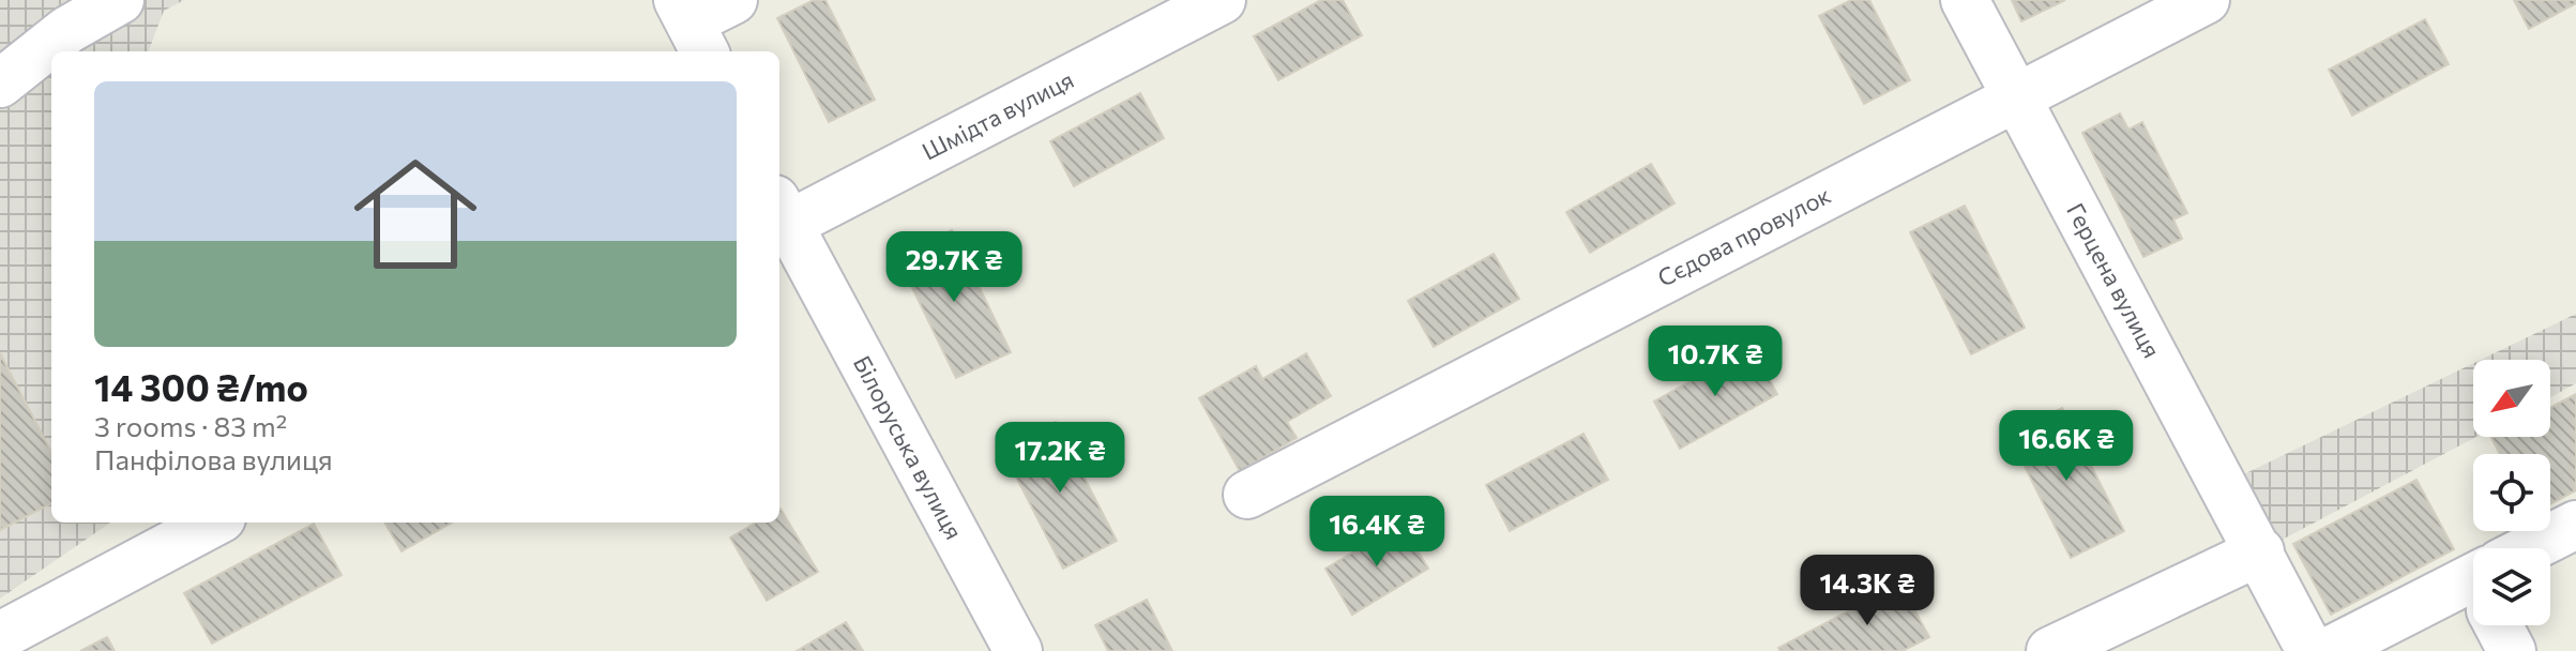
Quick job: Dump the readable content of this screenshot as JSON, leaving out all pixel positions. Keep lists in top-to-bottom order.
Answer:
{
  "streets": {
    "street": [
      "Шмідта вулиця",
      "Сєдова провулок",
      "Герцена вулиця",
      "Білоруська вулиця"
    ]
  },
  "crossings": [
    ["Шмідта вулиця", "Білоруська вулиця"],
    ["Сєдова провулок", "Герцена вулиця"]
  ],
  "north": "bottom left",
  "page": {
    "list": [
      {
        "name": "14 300 ₴/mo",
        "note": "3 rooms · 83 m² · Панфілова вулиця"
      }
    ],
    "price": [
      "29.7K ₴",
      "10.7K ₴",
      "16.6K ₴",
      "17.2K ₴",
      "16.4K ₴",
      "14.3K ₴"
    ]
  }
}
